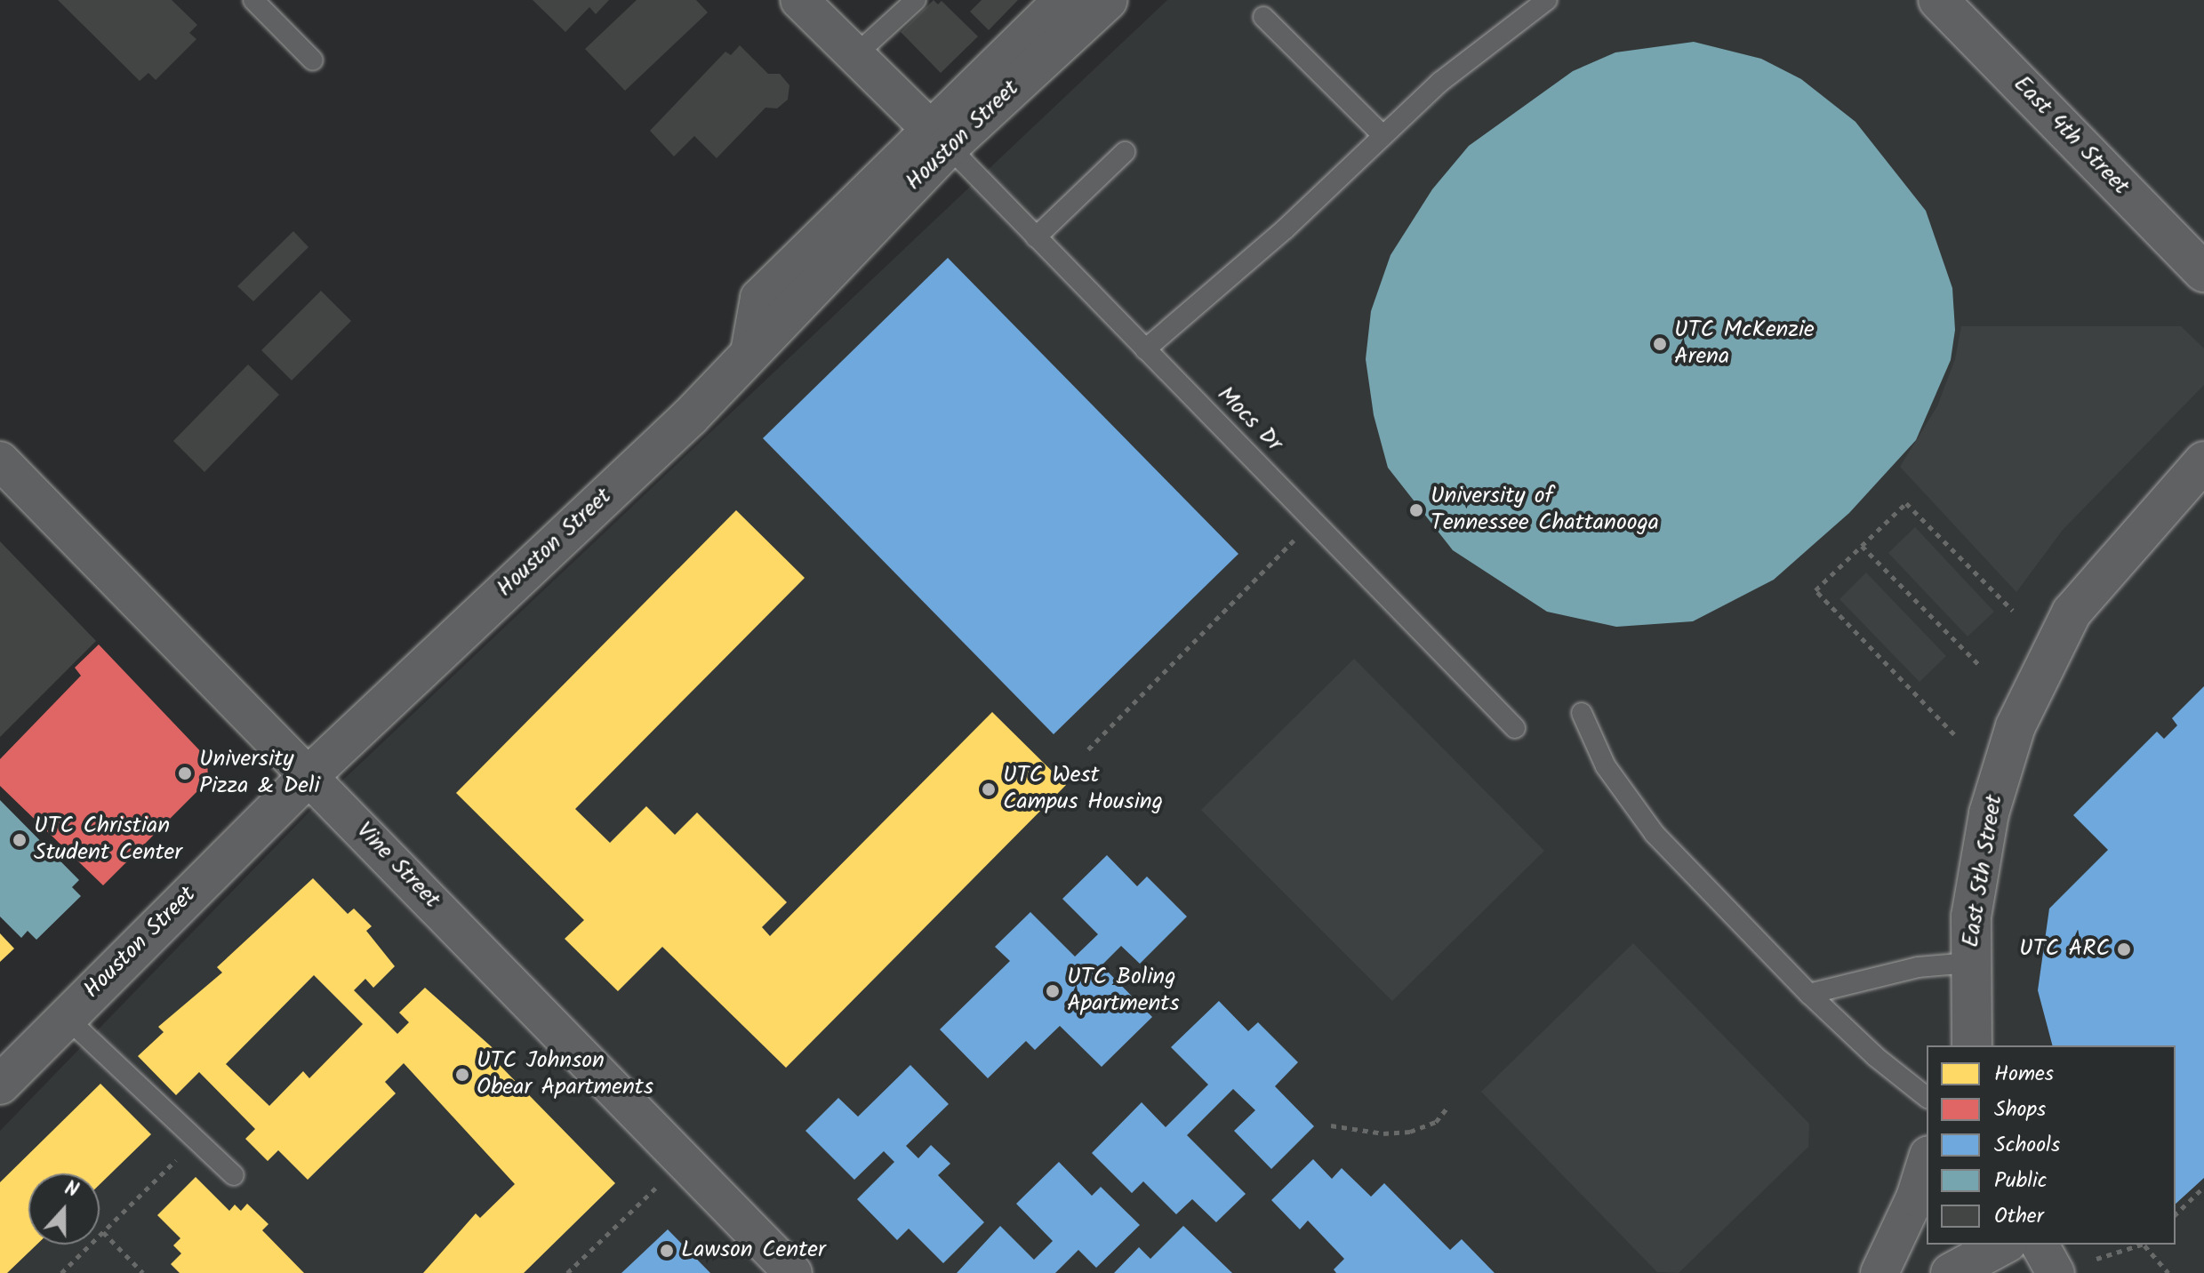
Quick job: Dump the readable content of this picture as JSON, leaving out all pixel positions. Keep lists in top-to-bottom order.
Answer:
{
  "streets": {
    "street": [
      "Houston Street",
      "East 4th Street",
      "Vine Street",
      "East 5th Street"
    ],
    "lane": ["Mocs Dr"]
  },
  "crossings": [
    ["Houston Street", "Mocs Dr"],
    ["Houston Street", "Vine Street"]
  ],
  "places": [
    "UTC McKenzie Arena",
    "University of Tennessee Chattanooga",
    "University Pizza & Deli",
    "UTC West Campus Housing",
    "UTC Christian Student Center",
    "UTC ARC",
    "UTC Boling Apartments",
    "UTC Johnson Obear Apartments",
    "Lawson Center"
  ],
  "legend": [
    "Homes",
    "Shops",
    "Schools",
    "Public",
    "Other"
  ],
  "north": "top"
}
